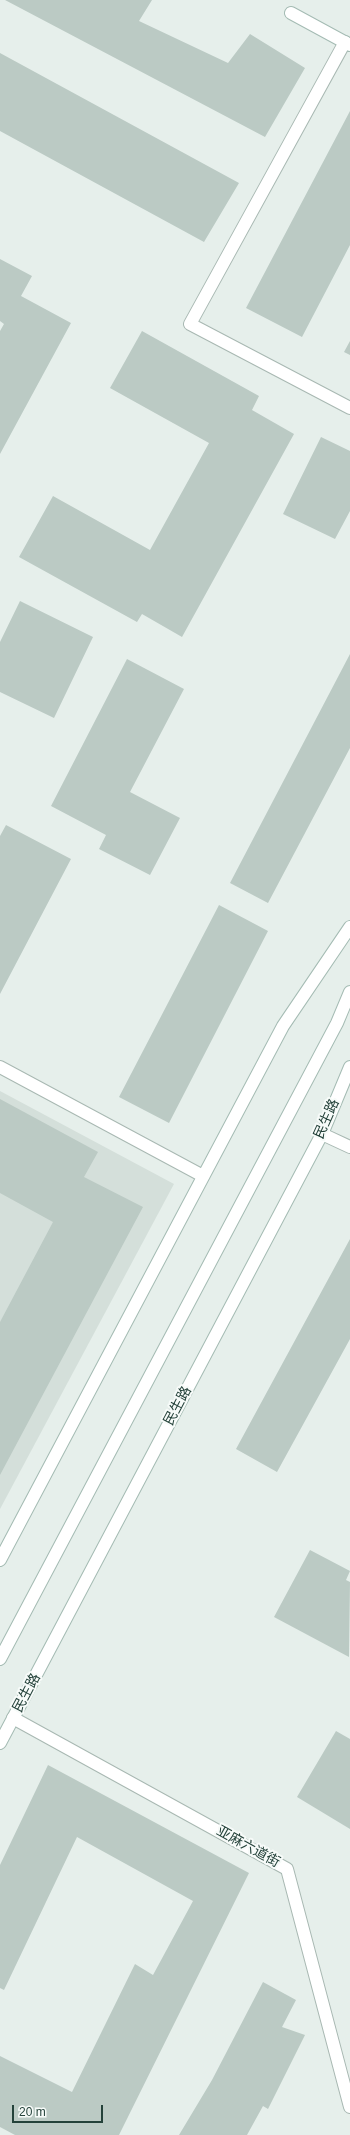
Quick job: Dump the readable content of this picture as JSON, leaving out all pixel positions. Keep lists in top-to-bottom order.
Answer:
{
  "streets": {
    "street": ["民生路", "亚麻六道街"]
  },
  "crossings": [
    ["民生路", "亚麻六道街"]
  ],
  "scale_bar": "20 m"
}
